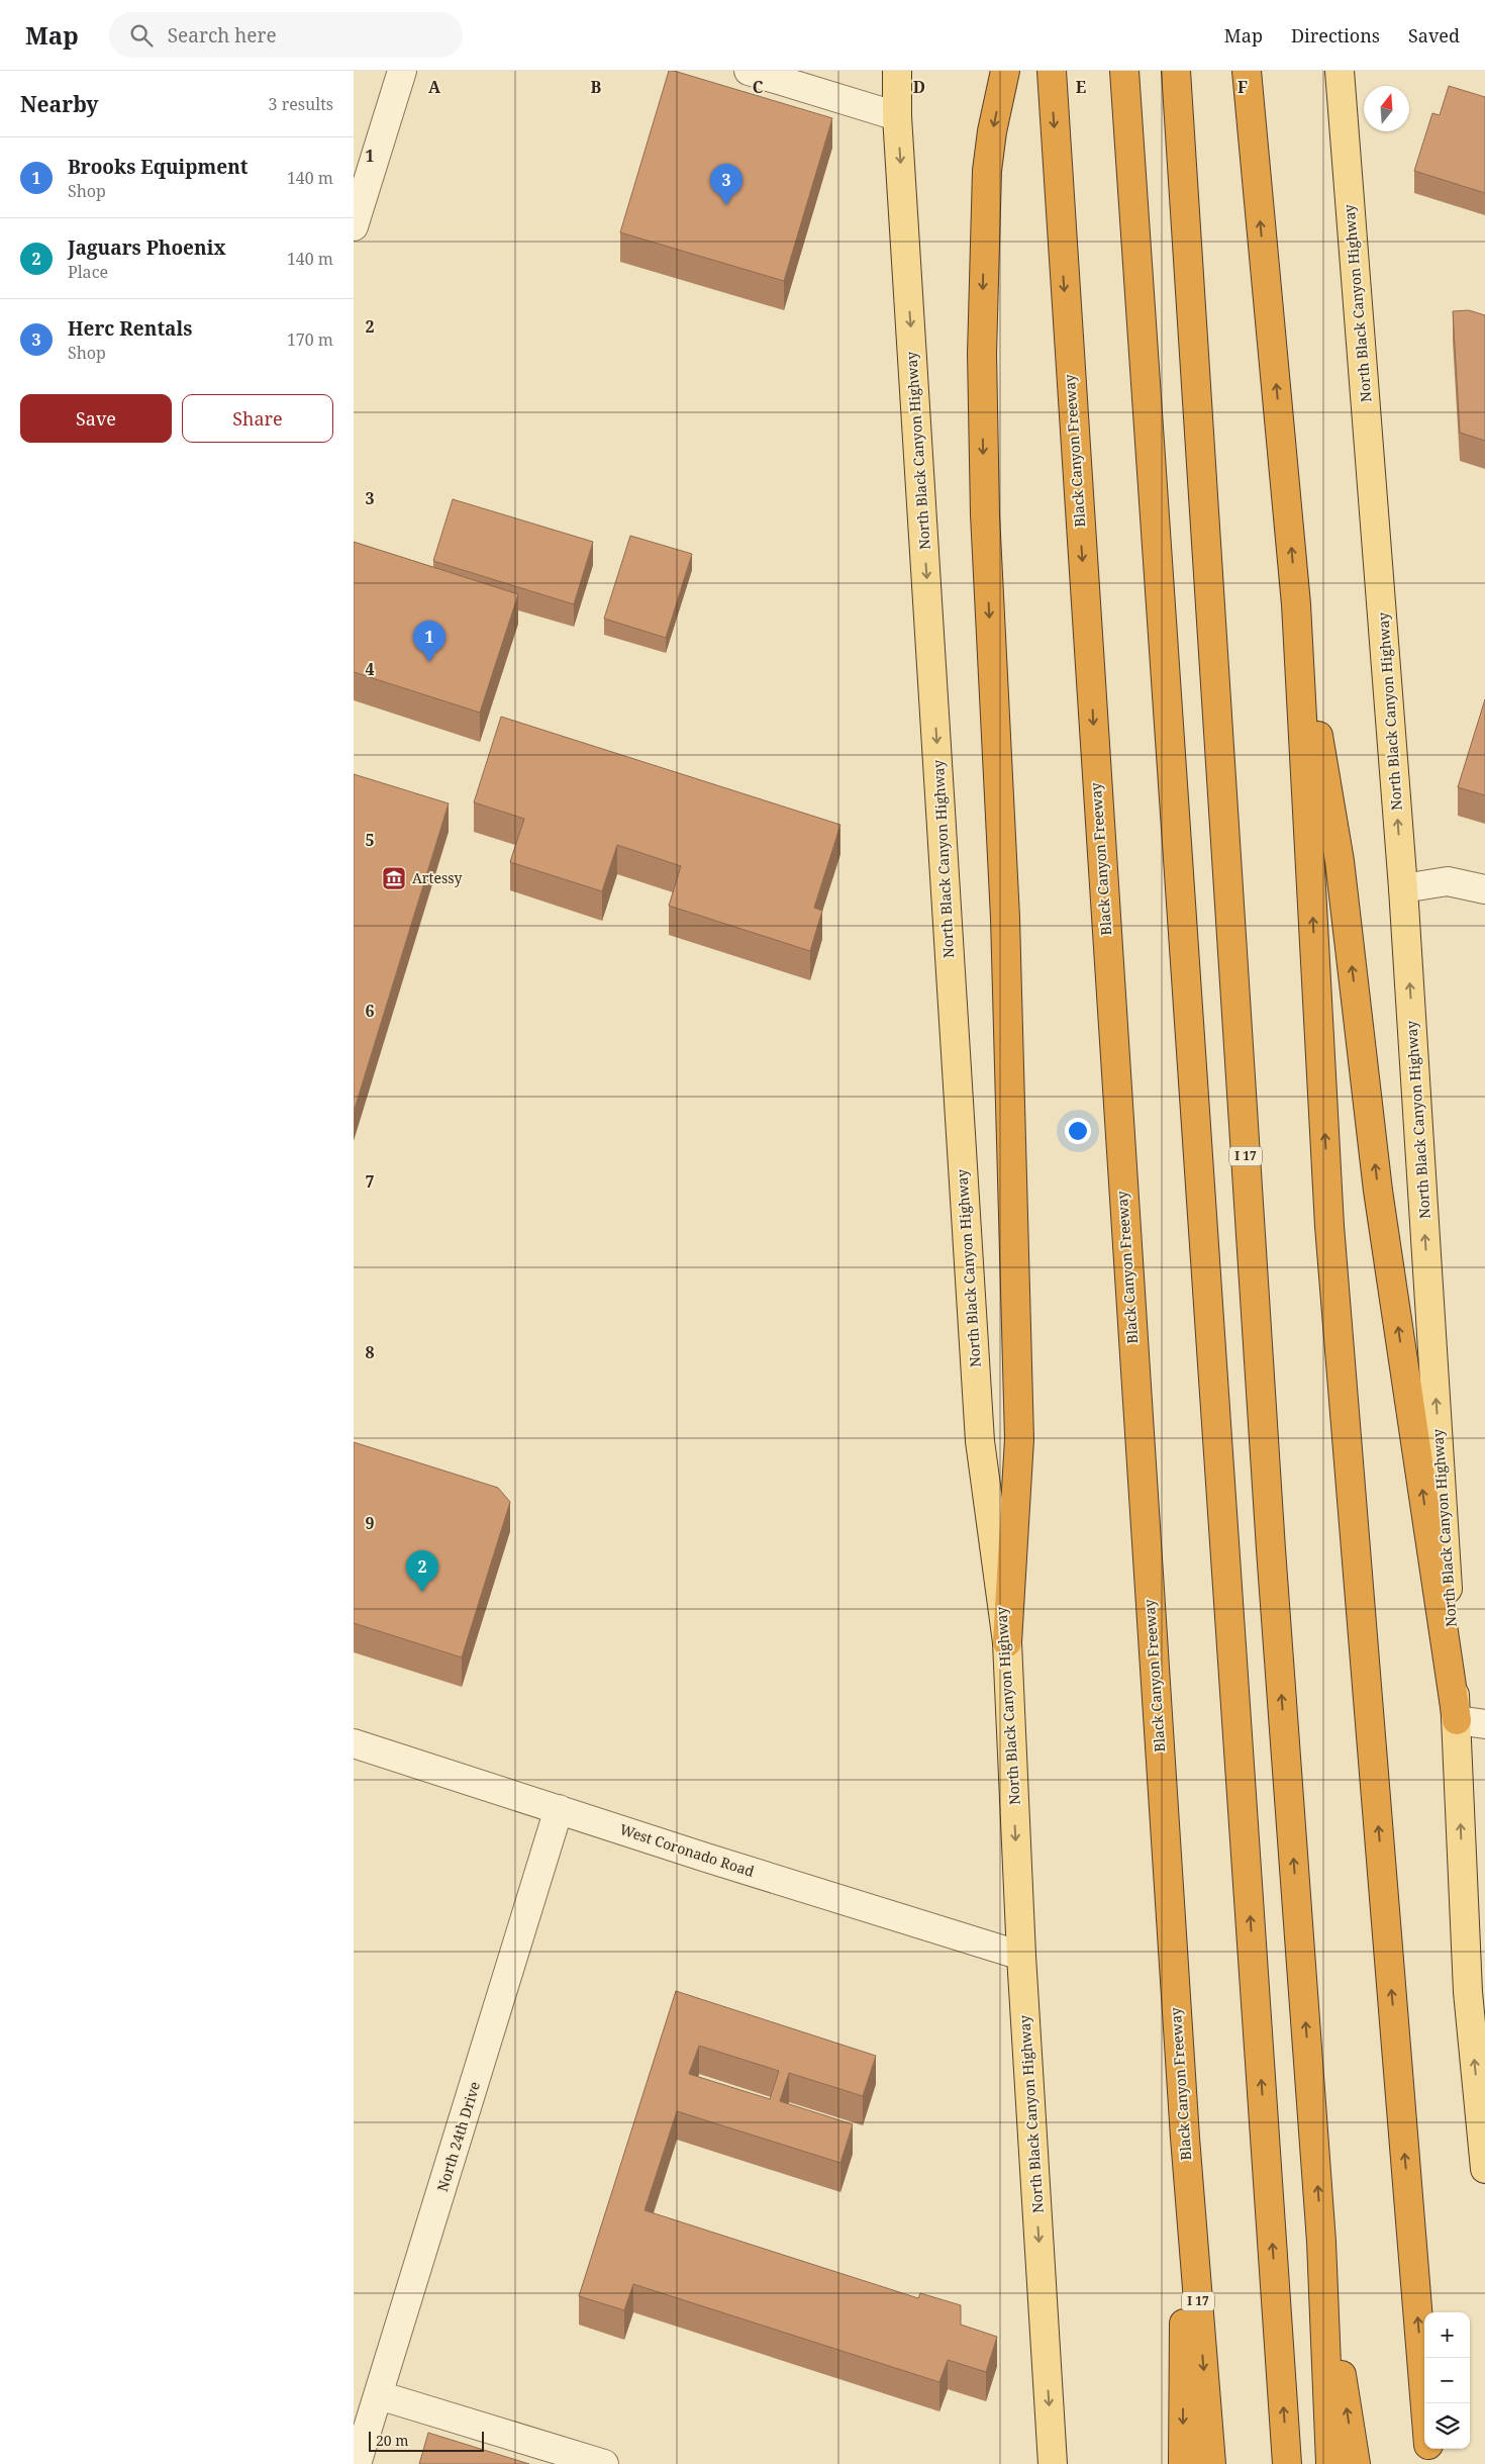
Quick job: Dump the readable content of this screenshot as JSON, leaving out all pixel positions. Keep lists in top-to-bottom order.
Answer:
{
  "streets": {
    "highway": ["Black Canyon Freeway", "I 17"],
    "main road": ["North Black Canyon Highway"],
    "street": ["West Coronado Road", "North 24th Drive"]
  },
  "crossings": [
    ["North Black Canyon Highway", "West Coronado Road"],
    ["West Coronado Road", "North 24th Drive"]
  ],
  "places": {
    "museum": ["Artessy"]
  },
  "scale_bar": "20 m",
  "north": "top",
  "page": {
    "header": "Map",
    "search": "Search here",
    "nav": ["Map", "Directions", "Saved"],
    "heading": ["Nearby", "3 results"],
    "list": [
      {
        "mark": "1",
        "name": "Brooks Equipment",
        "note": "Shop",
        "value": "140 m"
      },
      {
        "mark": "2",
        "name": "Jaguars Phoenix",
        "note": "Place",
        "value": "140 m"
      },
      {
        "mark": "3",
        "name": "Herc Rentals",
        "note": "Shop",
        "value": "170 m"
      }
    ],
    "pins": ["3", "1", "2"],
    "buttons": ["Save", "Share"],
    "map_buttons": ["+", "−"],
    "scale": "20 m"
  },
  "grid": {
    "columns": [
      "A",
      "B",
      "C",
      "D",
      "E",
      "F"
    ],
    "rows": [
      "1",
      "2",
      "3",
      "4",
      "5",
      "6",
      "7",
      "8",
      "9"
    ]
  }
}
